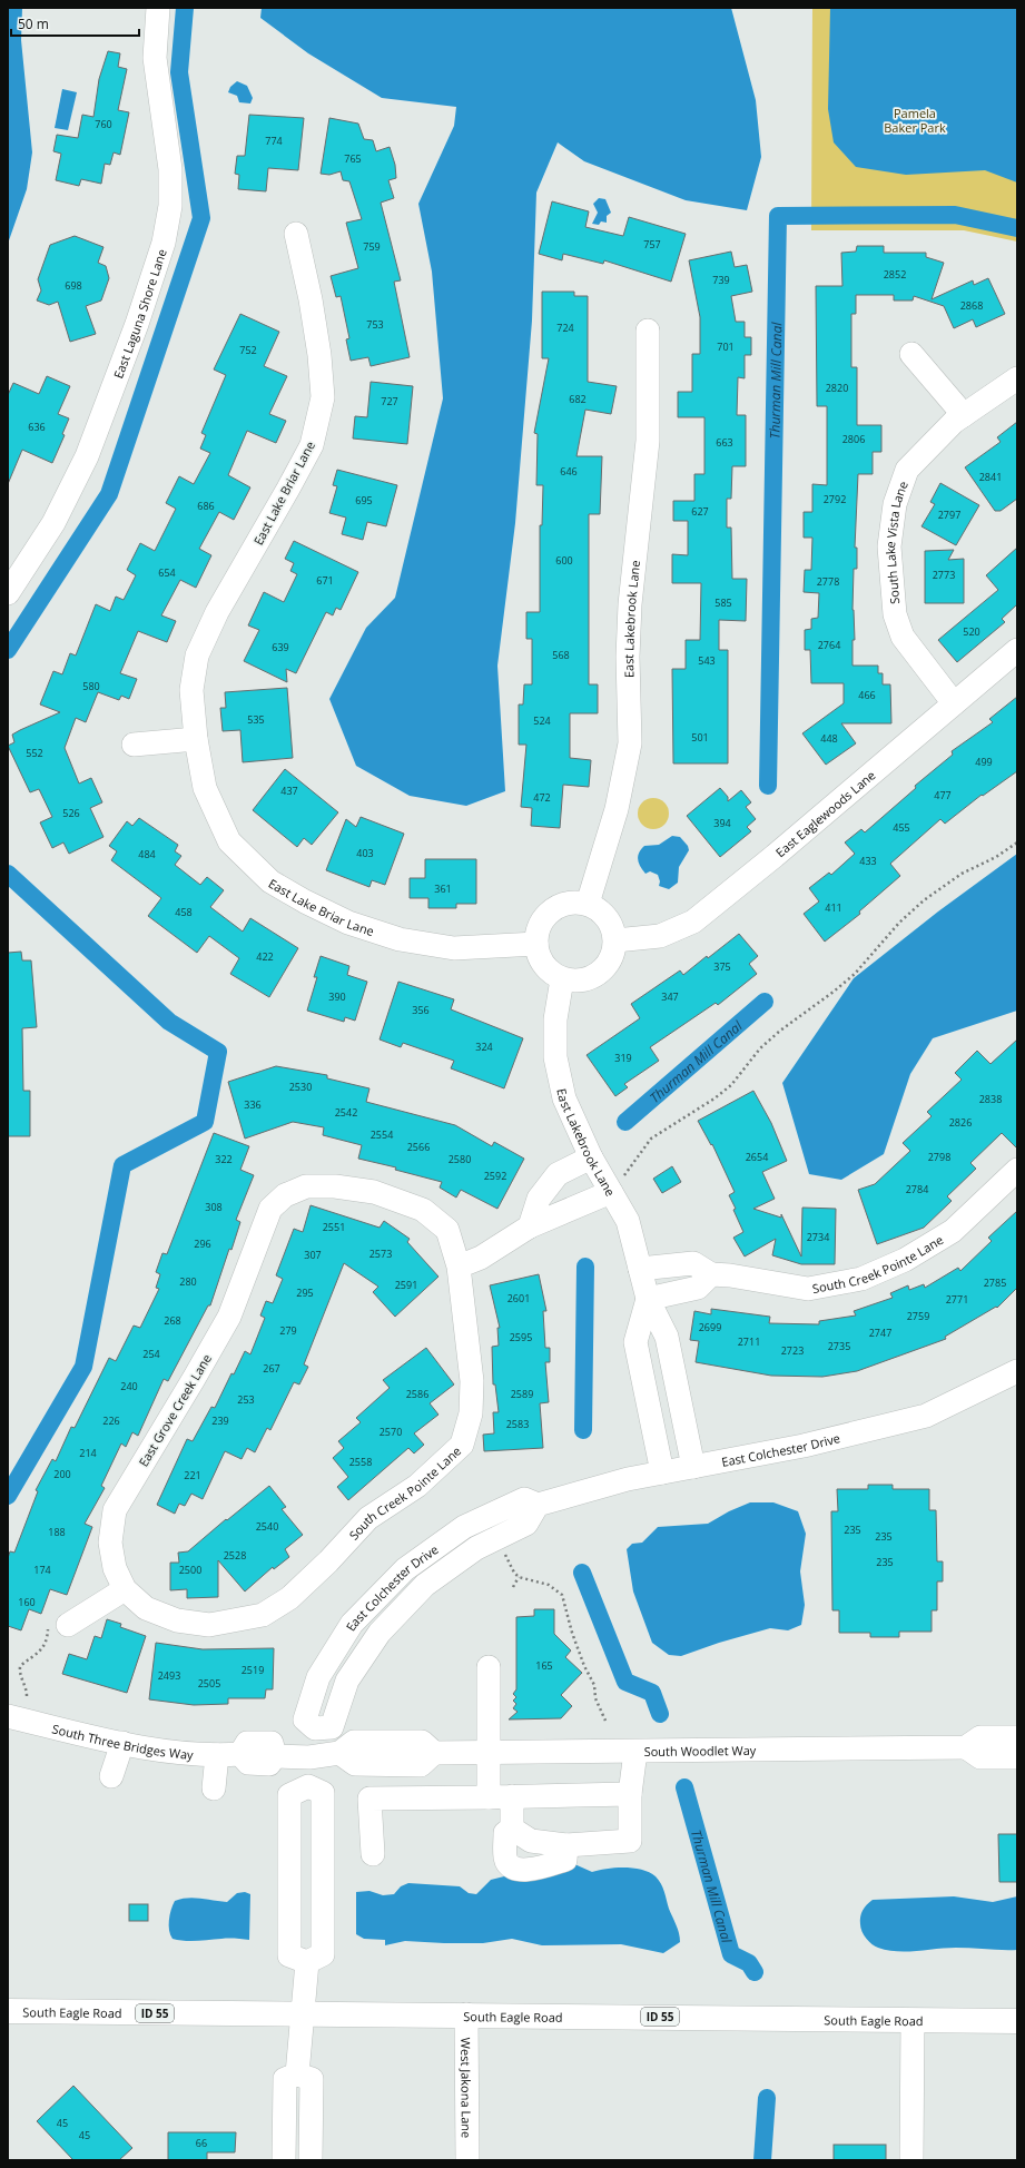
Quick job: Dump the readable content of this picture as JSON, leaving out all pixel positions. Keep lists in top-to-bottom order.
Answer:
{
  "streets": {
    "highway": ["South Eagle Road", "ID 55"],
    "street": [
      "East Laguna Shore Lane",
      "East Lake Briar Lane",
      "South Lake Vista Lane",
      "East Lakebrook Lane",
      "East Eaglewoods Lane",
      "South Creek Pointe Lane",
      "East Grove Creek Lane",
      "East Colchester Drive",
      "South Three Bridges Way",
      "South Woodlet Way",
      "West Jakona Lane"
    ]
  },
  "crossings": [
    ["East Lake Briar Lane", "East Lakebrook Lane"],
    ["East Lake Briar Lane", "East Eaglewoods Lane"],
    ["South Lake Vista Lane", "East Eaglewoods Lane"],
    ["East Lakebrook Lane", "East Eaglewoods Lane"],
    ["East Lakebrook Lane", "South Creek Pointe Lane"],
    ["East Lakebrook Lane", "East Colchester Drive"],
    ["South Creek Pointe Lane", "East Grove Creek Lane"],
    ["East Colchester Drive", "South Three Bridges Way"],
    ["East Colchester Drive", "South Woodlet Way"],
    ["South Three Bridges Way", "South Woodlet Way"],
    ["South Eagle Road", "West Jakona Lane"]
  ],
  "water": ["Thurman Mill Canal"],
  "parks": ["Pamela Baker Park"],
  "house_numbers": [
    "760",
    "774",
    "765",
    "757",
    "759",
    "2852",
    "739",
    "698",
    "2868",
    "753",
    "724",
    "701",
    "752",
    "2820",
    "682",
    "727",
    "636",
    "2806",
    "663",
    "646",
    "2841",
    "2792",
    "695",
    "686",
    "627",
    "2797",
    "600",
    "654",
    "2773",
    "671",
    "2778",
    "585",
    "520",
    "2764",
    "639",
    "568",
    "543",
    "580",
    "466",
    "535",
    "524",
    "501",
    "448",
    "552",
    "499",
    "437",
    "477",
    "472",
    "526",
    "394",
    "455",
    "403",
    "484",
    "433",
    "361",
    "411",
    "458",
    "422",
    "375",
    "390",
    "347",
    "356",
    "324",
    "319",
    "2530",
    "2838",
    "336",
    "2542",
    "2826",
    "2554",
    "2566",
    "2654",
    "2798",
    "322",
    "2580",
    "2592",
    "2784",
    "308",
    "2551",
    "2734",
    "296",
    "2573",
    "307",
    "280",
    "2785",
    "2591",
    "295",
    "2601",
    "2771",
    "2759",
    "268",
    "2699",
    "279",
    "2747",
    "2595",
    "2711",
    "2735",
    "2723",
    "254",
    "267",
    "240",
    "2586",
    "2589",
    "253",
    "226",
    "239",
    "2583",
    "2570",
    "214",
    "2558",
    "200",
    "221",
    "2540",
    "235",
    "188",
    "235",
    "2528",
    "235",
    "174",
    "2500",
    "160",
    "165",
    "2519",
    "2493",
    "2505",
    "45",
    "45",
    "66"
  ],
  "scale_bar": "50 m"
}
